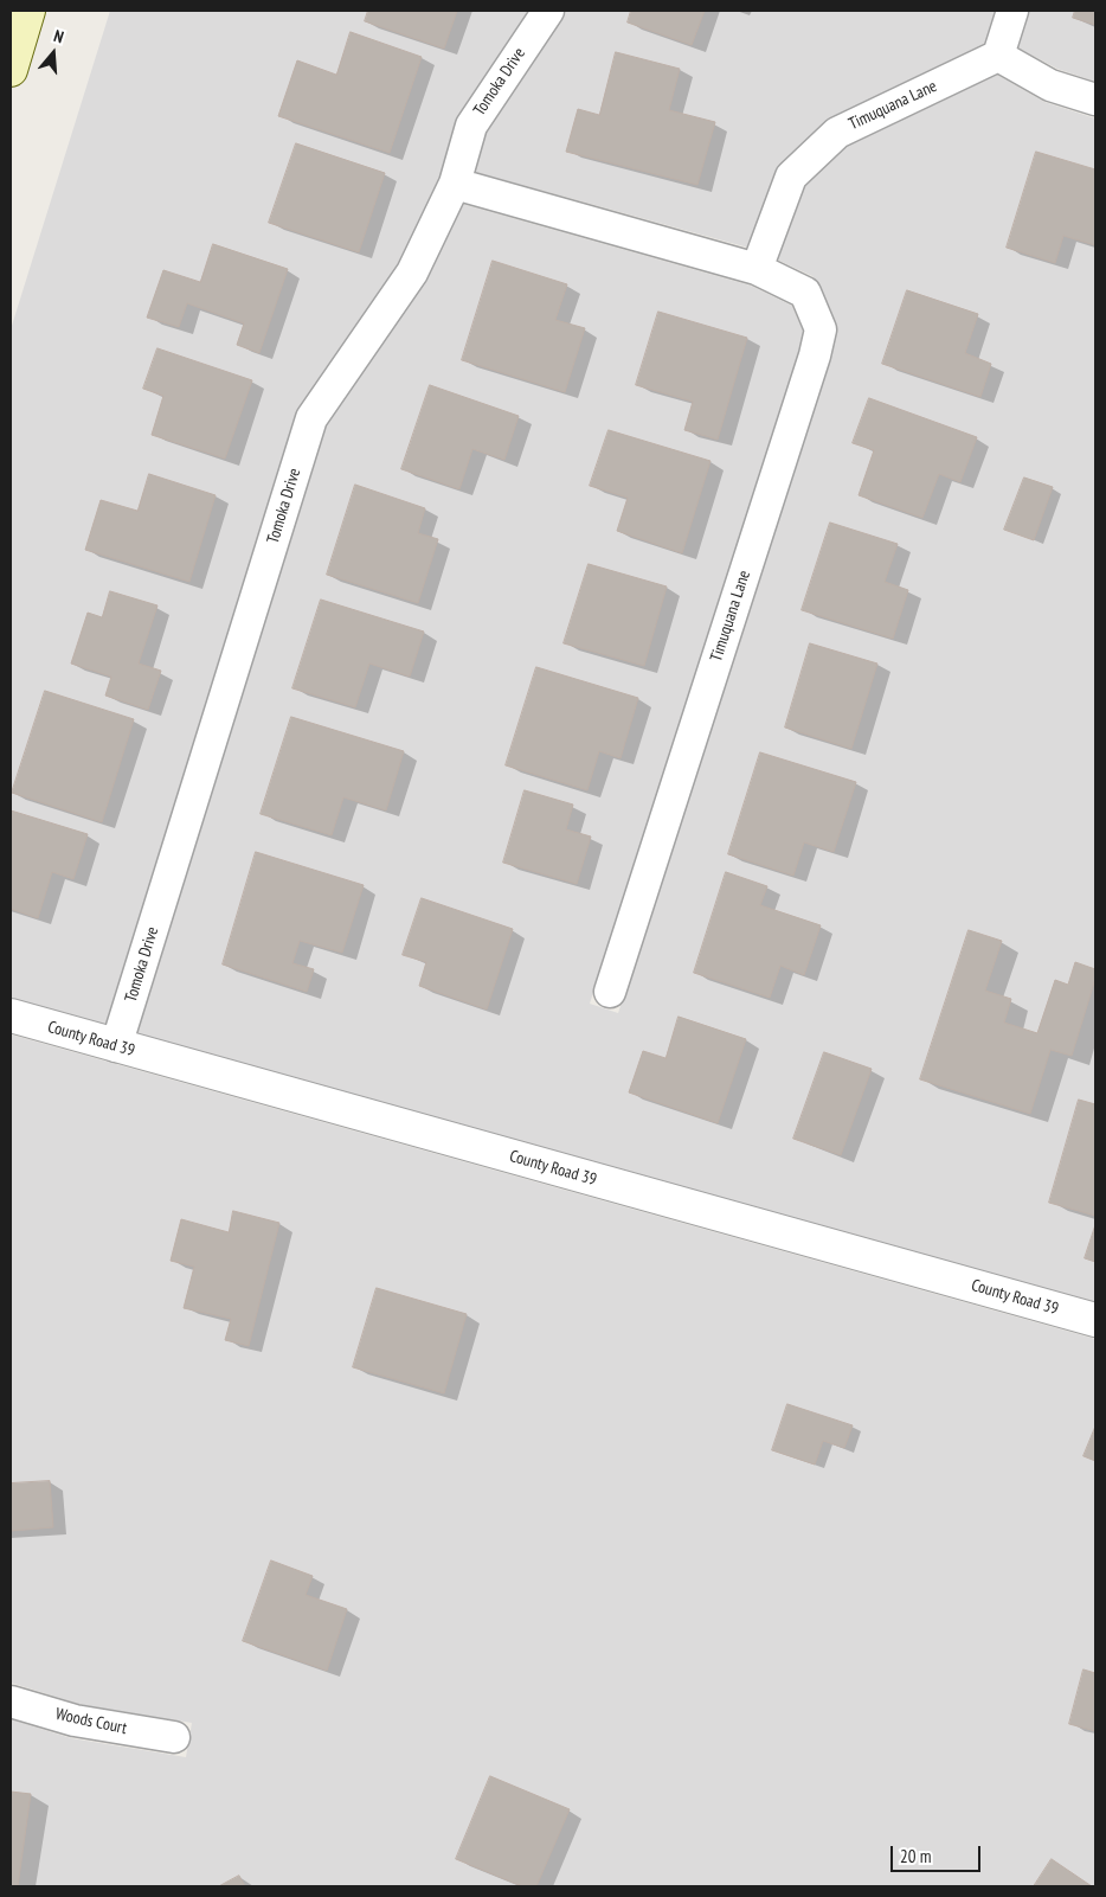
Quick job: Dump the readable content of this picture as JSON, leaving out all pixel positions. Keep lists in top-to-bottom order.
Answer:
{
  "streets": {
    "street": [
      "Tomoka Drive",
      "Timuquana Lane",
      "County Road 39",
      "Woods Court"
    ]
  },
  "crossings": [
    ["Tomoka Drive", "Timuquana Lane"],
    ["Tomoka Drive", "County Road 39"]
  ],
  "scale_bar": "20 m",
  "north": "top"
}
